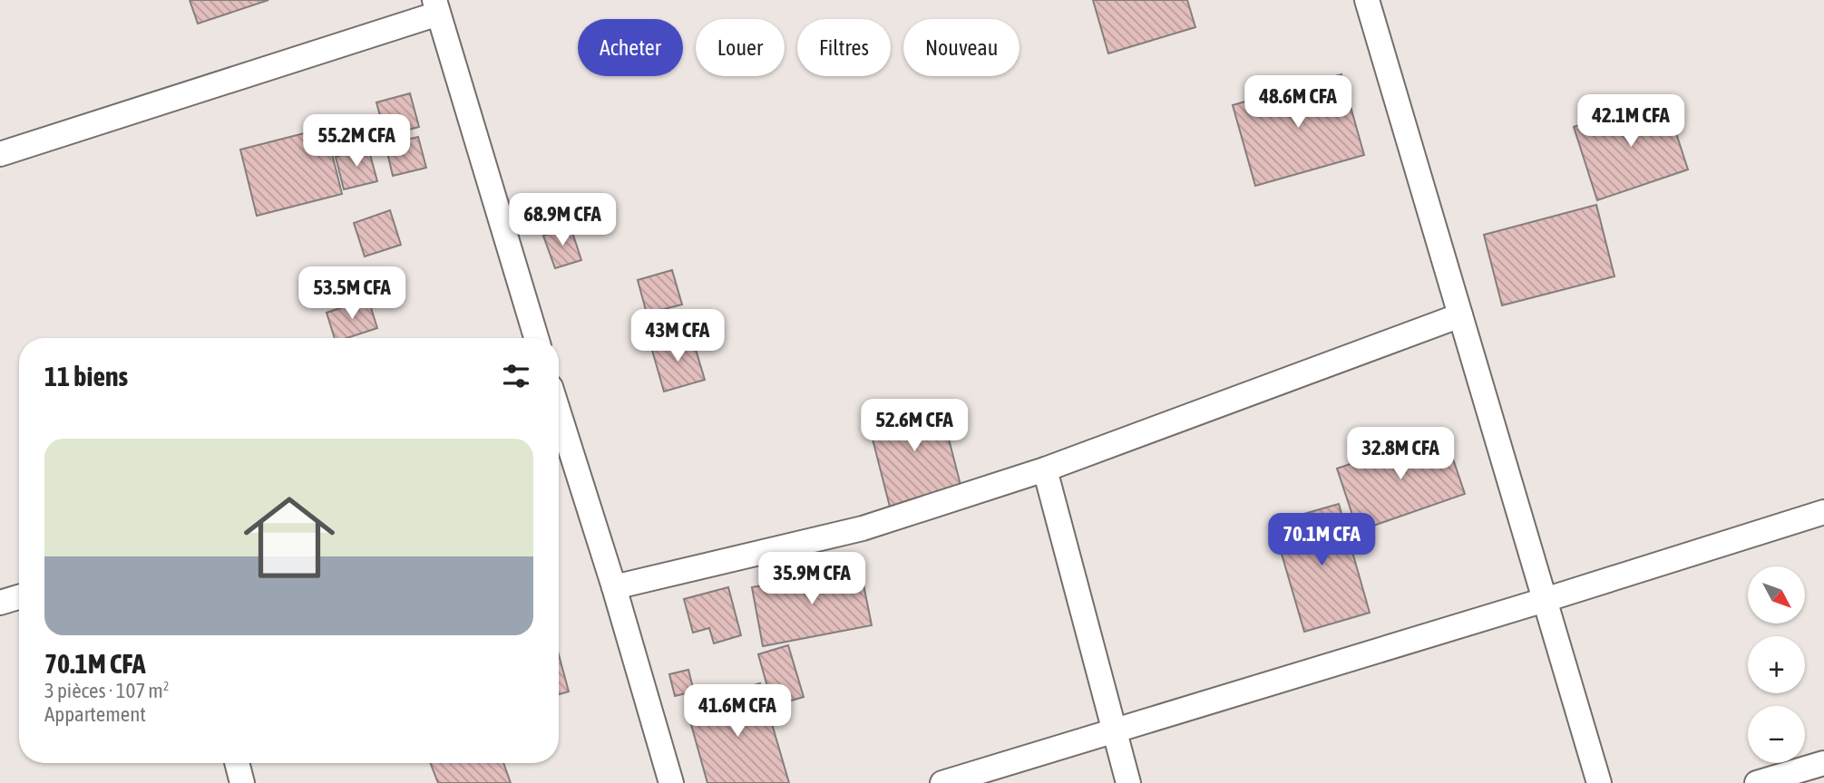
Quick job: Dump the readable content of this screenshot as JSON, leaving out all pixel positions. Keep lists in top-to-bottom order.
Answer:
{
  "north": "bottom right",
  "page": {
    "chip": [
      "Acheter",
      "Louer",
      "Filtres",
      "Nouveau"
    ],
    "price": [
      "48.6M CFA",
      "42.1M CFA",
      "55.2M CFA",
      "68.9M CFA",
      "53.5M CFA",
      "43M CFA",
      "52.6M CFA",
      "32.8M CFA",
      "70.1M CFA",
      "35.9M CFA",
      "41.6M CFA"
    ],
    "heading": "11 biens",
    "list": [
      {
        "name": "70.1M CFA",
        "note": "3 pièces · 107 m² · Appartement"
      }
    ],
    "map_buttons": ["+", "−"]
  }
}
